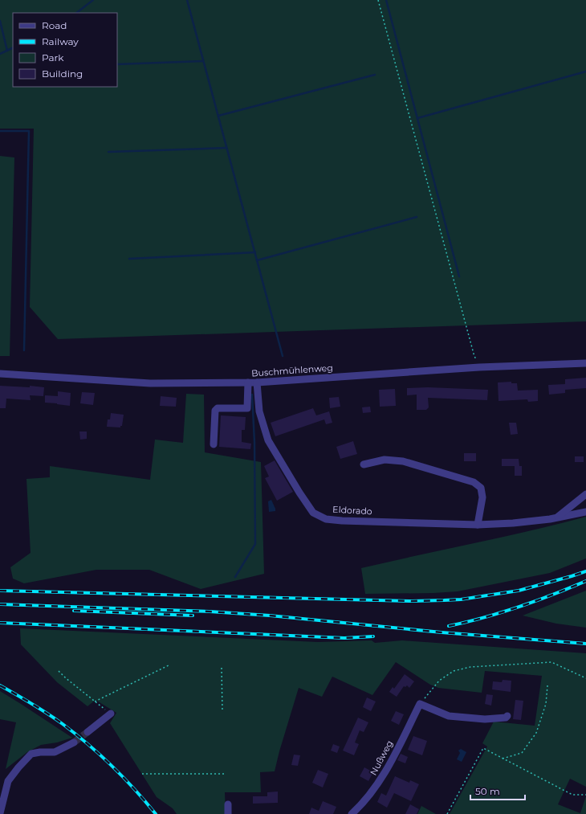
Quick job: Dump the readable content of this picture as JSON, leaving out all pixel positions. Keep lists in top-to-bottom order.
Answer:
{
  "streets": {
    "street": ["Buschmühlenweg", "Eldorado", "Nußweg"]
  },
  "crossings": [
    ["Buschmühlenweg", "Eldorado"]
  ],
  "legend": [
    "Road",
    "Railway",
    "Park",
    "Building"
  ],
  "scale_bar": "50 m"
}
